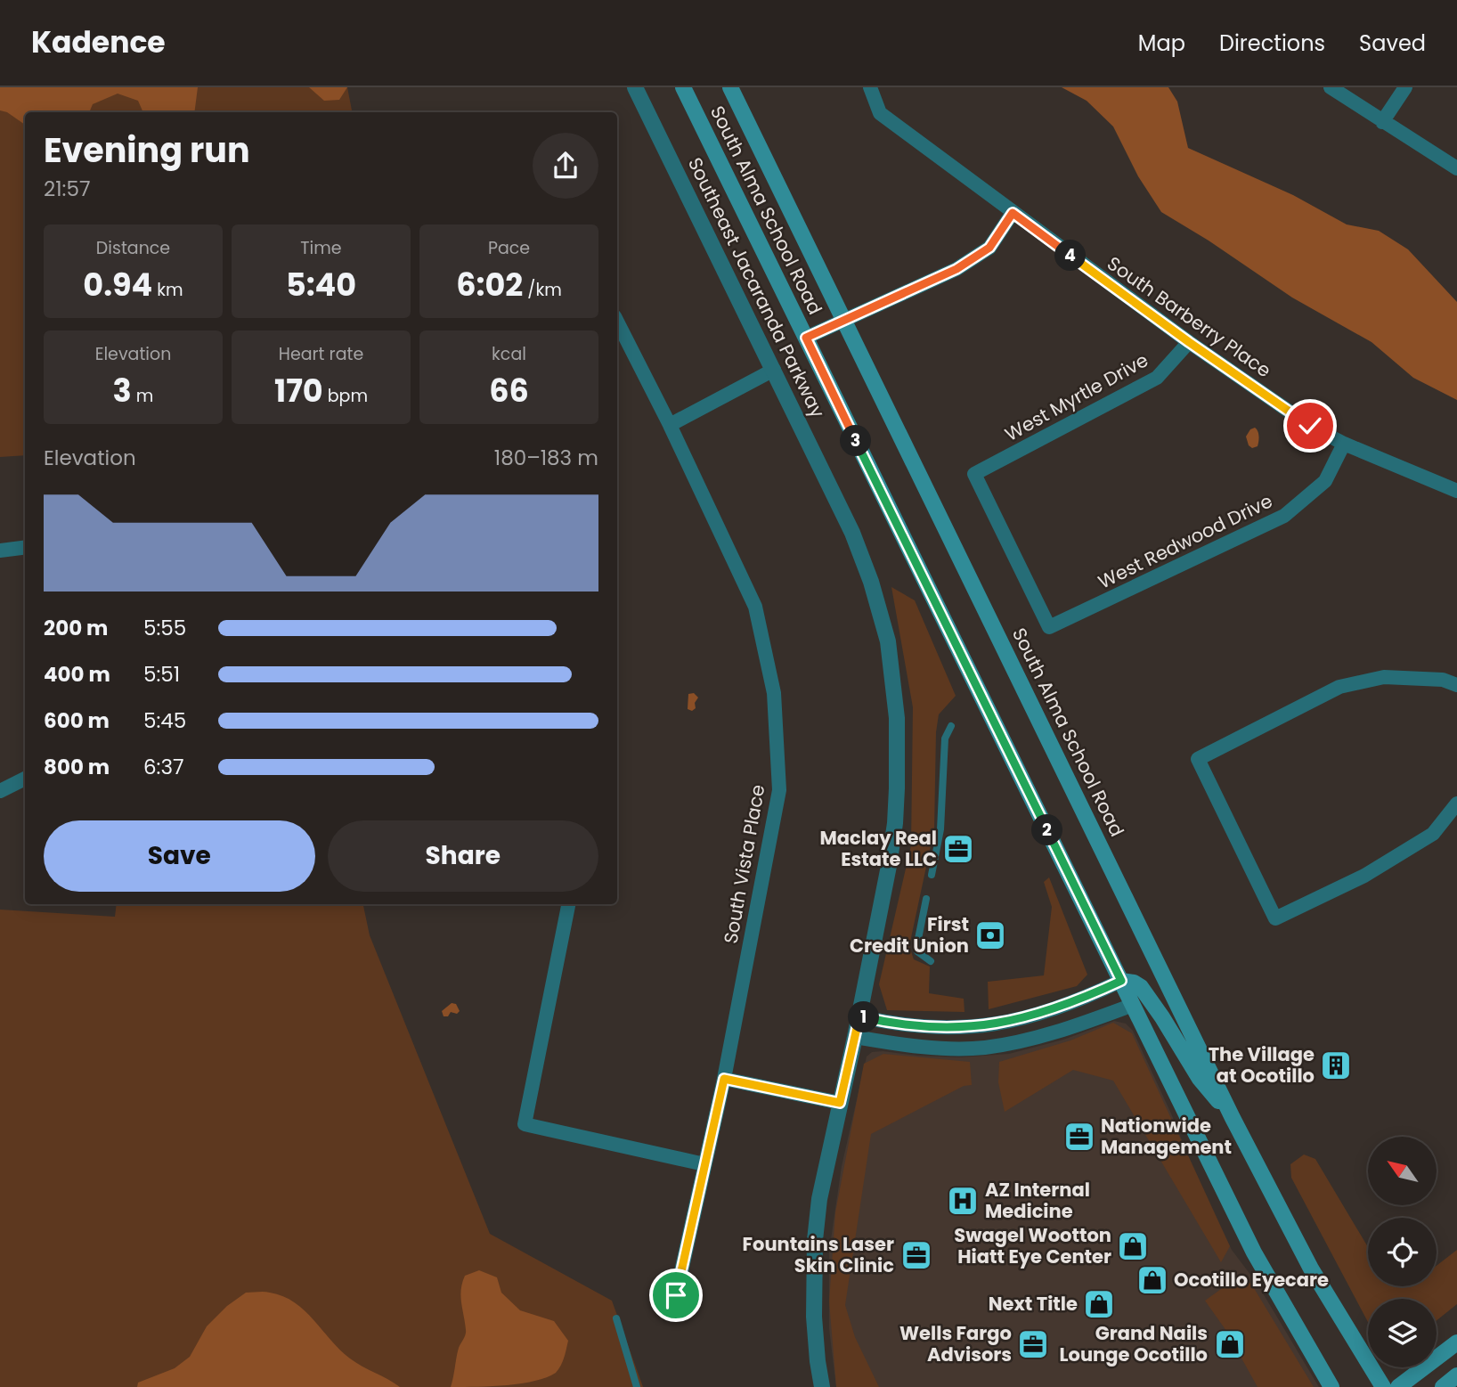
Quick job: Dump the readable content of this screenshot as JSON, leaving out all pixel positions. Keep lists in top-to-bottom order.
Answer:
{
  "streets": {
    "main road": ["South Alma School Road"],
    "street": [
      "Southeast Jacaranda Parkway",
      "South Barberry Place",
      "West Myrtle Drive",
      "West Redwood Drive",
      "South Vista Place"
    ]
  },
  "crossings": [
    ["South Barberry Place", "West Myrtle Drive"],
    ["South Barberry Place", "West Redwood Drive"],
    ["West Myrtle Drive", "West Redwood Drive"]
  ],
  "places": {
    "office": [
      "Maclay Real Estate LLC",
      "Nationwide Management",
      "Fountains Laser Skin Clinic",
      "Wells Fargo Advisors"
    ],
    "bank": ["First Credit Union"],
    "building": ["The Village at Ocotillo"],
    "hospital": ["AZ Internal Medicine"],
    "shop": [
      "Swagel Wootton Hiatt Eye Center",
      "Ocotillo Eyecare",
      "Next Title",
      "Grand Nails Lounge Ocotillo"
    ]
  },
  "north": "top left",
  "page": {
    "header": "Kadence",
    "nav": ["Map", "Directions", "Saved"],
    "heading": ["Evening run", "21:57"],
    "stats": [
      ["Distance", "0.94 km"],
      ["Time", "5:40"],
      ["Pace", "6:02 /km"],
      ["Elevation", "3 m"],
      ["Heart rate", "170 bpm"],
      ["kcal", "66"]
    ],
    "pins": [
      "4",
      "3",
      "2",
      "1"
    ],
    "chart": ["Elevation", "180–183 m"],
    "list": [
      {
        "name": "200 m",
        "note": "5:55"
      },
      {
        "name": "400 m",
        "note": "5:51"
      },
      {
        "name": "600 m",
        "note": "5:45"
      },
      {
        "name": "800 m",
        "note": "6:37"
      }
    ],
    "buttons": ["Save", "Share"]
  }
}
